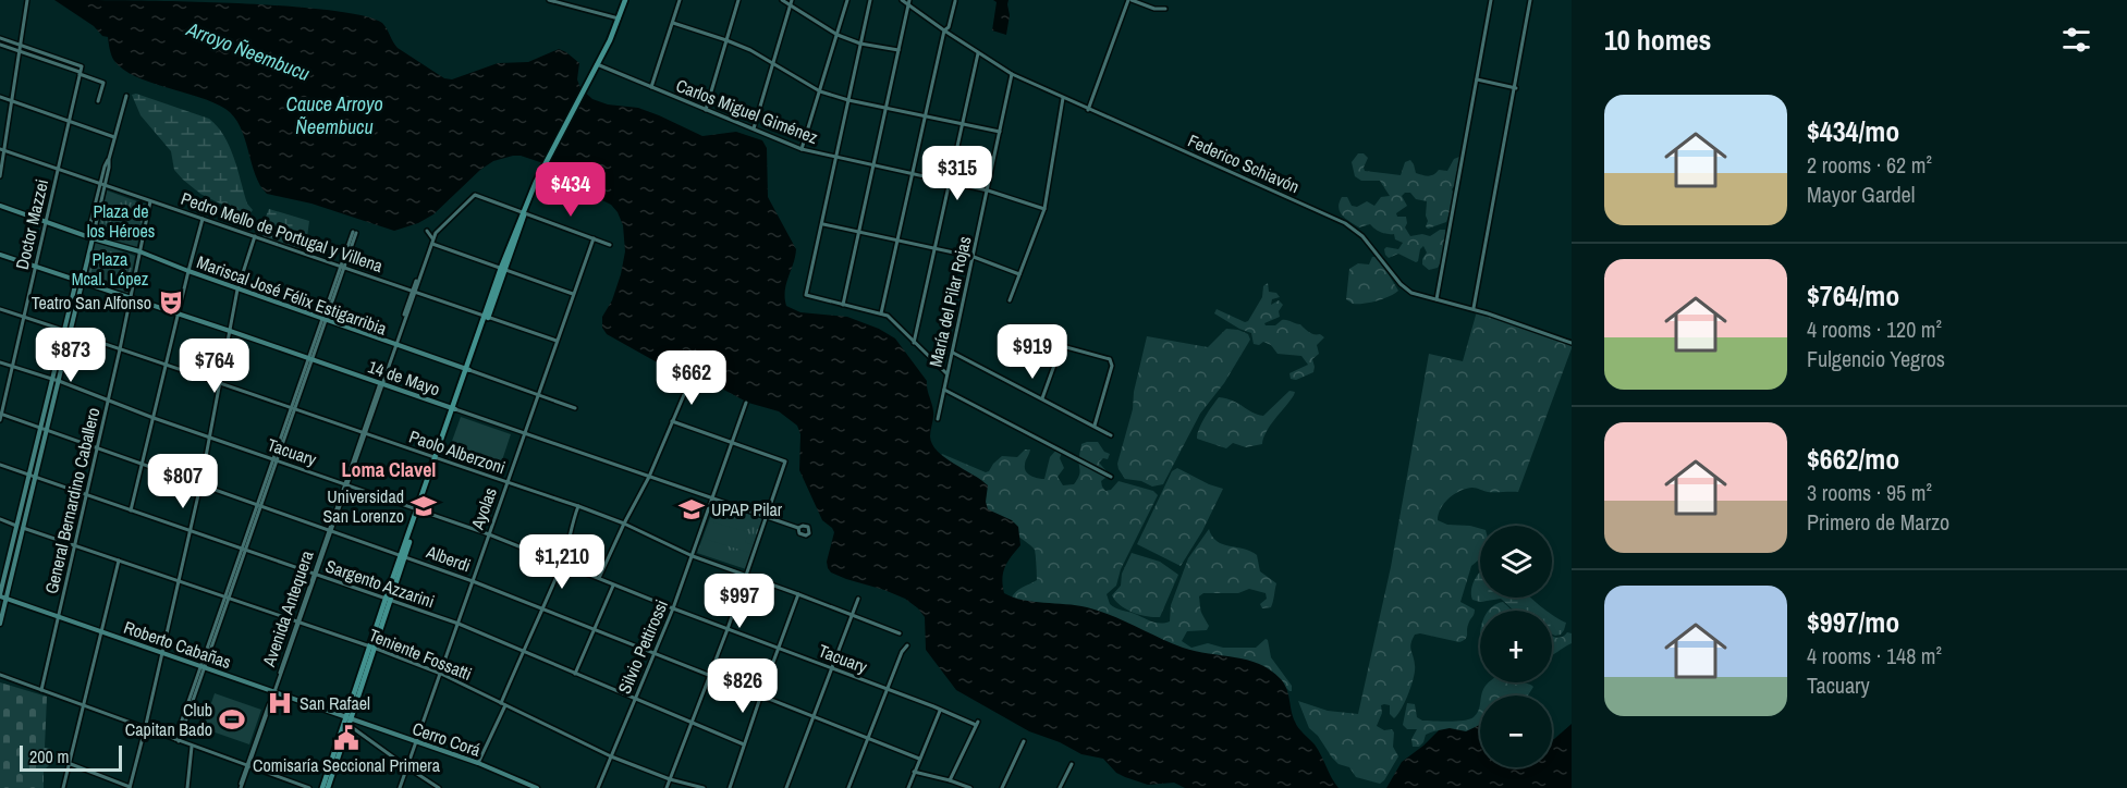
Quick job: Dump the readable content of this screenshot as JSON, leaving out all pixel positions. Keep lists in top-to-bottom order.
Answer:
{
  "streets": {
    "main road": [
      "Mariscal José Félix Estigarribia",
      "14 de Mayo",
      "Roberto Cabañas",
      "Cerro Corá"
    ],
    "street": [
      "Carlos Miguel Giménez",
      "Federico Schiavón",
      "Doctor Mazzei",
      "Pedro Mello de Portugal y Villena",
      "María del Pilar Rojas",
      "Tacuary",
      "Paolo Alberzoni",
      "General Bernardino Caballero",
      "Ayolas",
      "Alberdi",
      "Sargento Azzarini",
      "Avenida Antequera",
      "Silvio Pettirossi",
      "Teniente Fossatti"
    ]
  },
  "crossings": [
    ["Carlos Miguel Giménez", "María del Pilar Rojas"],
    ["Federico Schiavón", "María del Pilar Rojas"],
    ["Doctor Mazzei", "Pedro Mello de Portugal y Villena"],
    ["Doctor Mazzei", "Mariscal José Félix Estigarribia"],
    ["Doctor Mazzei", "14 de Mayo"],
    ["Doctor Mazzei", "Tacuary"],
    ["Doctor Mazzei", "Paolo Alberzoni"],
    ["Doctor Mazzei", "Alberdi"],
    ["Pedro Mello de Portugal y Villena", "General Bernardino Caballero"],
    ["Pedro Mello de Portugal y Villena", "Ayolas"],
    ["Pedro Mello de Portugal y Villena", "Avenida Antequera"],
    ["Mariscal José Félix Estigarribia", "General Bernardino Caballero"],
    ["Mariscal José Félix Estigarribia", "Ayolas"],
    ["Mariscal José Félix Estigarribia", "Avenida Antequera"],
    ["14 de Mayo", "General Bernardino Caballero"],
    ["14 de Mayo", "Ayolas"],
    ["14 de Mayo", "Avenida Antequera"],
    ["14 de Mayo", "Silvio Pettirossi"],
    ["Tacuary", "General Bernardino Caballero"],
    ["Tacuary", "Ayolas"],
    ["Tacuary", "Avenida Antequera"],
    ["Tacuary", "Silvio Pettirossi"],
    ["Paolo Alberzoni", "General Bernardino Caballero"],
    ["Paolo Alberzoni", "Ayolas"],
    ["Paolo Alberzoni", "Avenida Antequera"],
    ["Paolo Alberzoni", "Silvio Pettirossi"],
    ["General Bernardino Caballero", "Alberdi"],
    ["General Bernardino Caballero", "Sargento Azzarini"],
    ["General Bernardino Caballero", "Roberto Cabañas"],
    ["General Bernardino Caballero", "Teniente Fossatti"],
    ["Ayolas", "Alberdi"],
    ["Ayolas", "Sargento Azzarini"],
    ["Ayolas", "Teniente Fossatti"],
    ["Ayolas", "Cerro Corá"],
    ["Alberdi", "Avenida Antequera"],
    ["Alberdi", "Silvio Pettirossi"],
    ["Sargento Azzarini", "Avenida Antequera"],
    ["Sargento Azzarini", "Silvio Pettirossi"],
    ["Avenida Antequera", "Roberto Cabañas"],
    ["Avenida Antequera", "Teniente Fossatti"],
    ["Roberto Cabañas", "Cerro Corá"],
    ["Silvio Pettirossi", "Teniente Fossatti"]
  ],
  "districts": ["Loma Clavel"],
  "water": ["Arroyo Ñeembucu", "Cauce Arroyo Ñeembucu"],
  "parks": ["Plaza de los Héroes", "Plaza Mcal. López"],
  "places": {
    "theatre": ["Teatro San Alfonso"],
    "school or university": ["Universidad San Lorenzo", "UPAP Pilar"],
    "hospital": ["San Rafael"],
    "sports": ["Club Capitan Bado"],
    "public building": ["Comisaría Seccional Primera"]
  },
  "scale_bar": "200 m",
  "page": {
    "heading": "10 homes",
    "list": [
      {
        "name": "$434/mo",
        "note": "2 rooms · 62 m² · Mayor Gardel"
      },
      {
        "name": "$764/mo",
        "note": "4 rooms · 120 m² · Fulgencio Yegros"
      },
      {
        "name": "$662/mo",
        "note": "3 rooms · 95 m² · Primero de Marzo"
      },
      {
        "name": "$997/mo",
        "note": "4 rooms · 148 m² · Tacuary"
      }
    ],
    "price": [
      "$315",
      "$434",
      "$919",
      "$873",
      "$764",
      "$662",
      "$807",
      "$1,210",
      "$997",
      "$826"
    ],
    "map_buttons": ["+", "−"],
    "scale": "200 m"
  }
}
